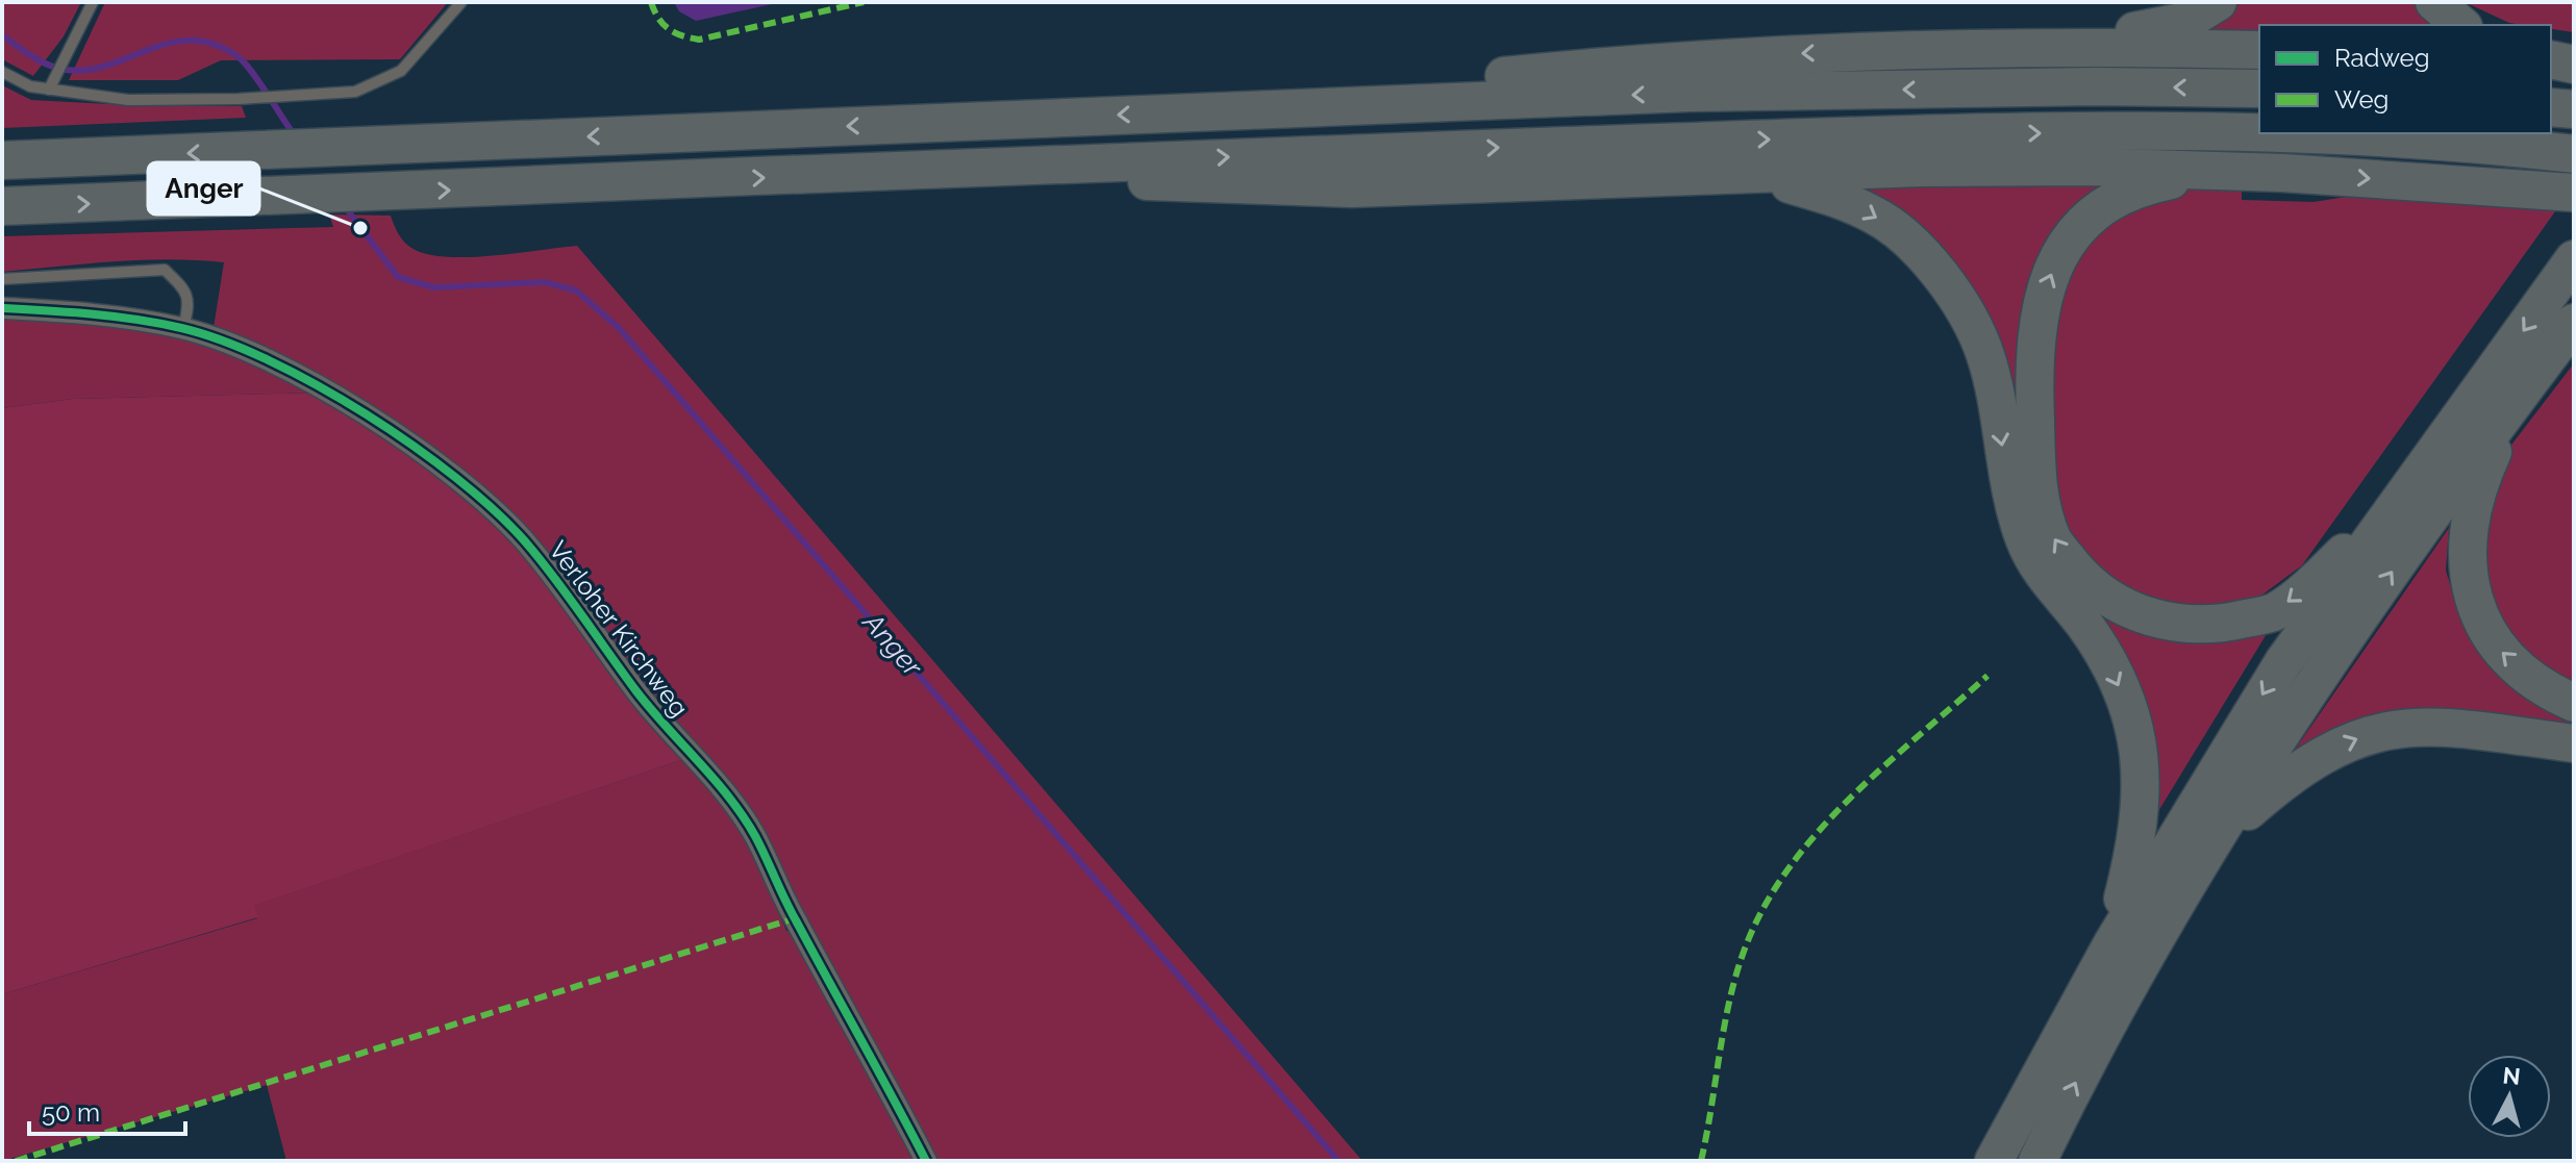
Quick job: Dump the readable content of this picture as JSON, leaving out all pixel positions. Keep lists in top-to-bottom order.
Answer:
{
  "streets": {
    "street": ["Verloher Kirchweg"]
  },
  "water": ["Anger"],
  "places": ["Anger"],
  "legend": ["Radweg", "Weg"],
  "scale_bar": "50 m",
  "north": "top"
}
